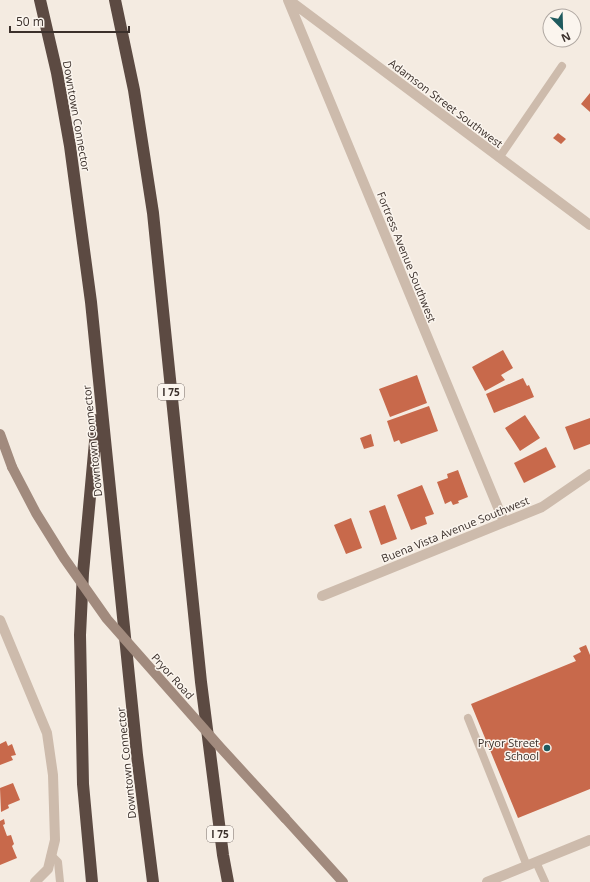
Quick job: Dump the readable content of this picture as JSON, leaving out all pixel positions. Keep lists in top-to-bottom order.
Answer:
{
  "streets": {
    "highway": ["Downtown Connector", "I 75"],
    "main road": ["Pryor Road"],
    "street": ["Adamson Street Southwest", "Fortress Avenue Southwest", "Buena Vista Avenue Southwest"]
  },
  "crossings": [
    ["Adamson Street Southwest", "Fortress Avenue Southwest"],
    ["Fortress Avenue Southwest", "Buena Vista Avenue Southwest"]
  ],
  "places": ["Pryor Street School"],
  "scale_bar": "50 m",
  "north": "bottom right"
}
